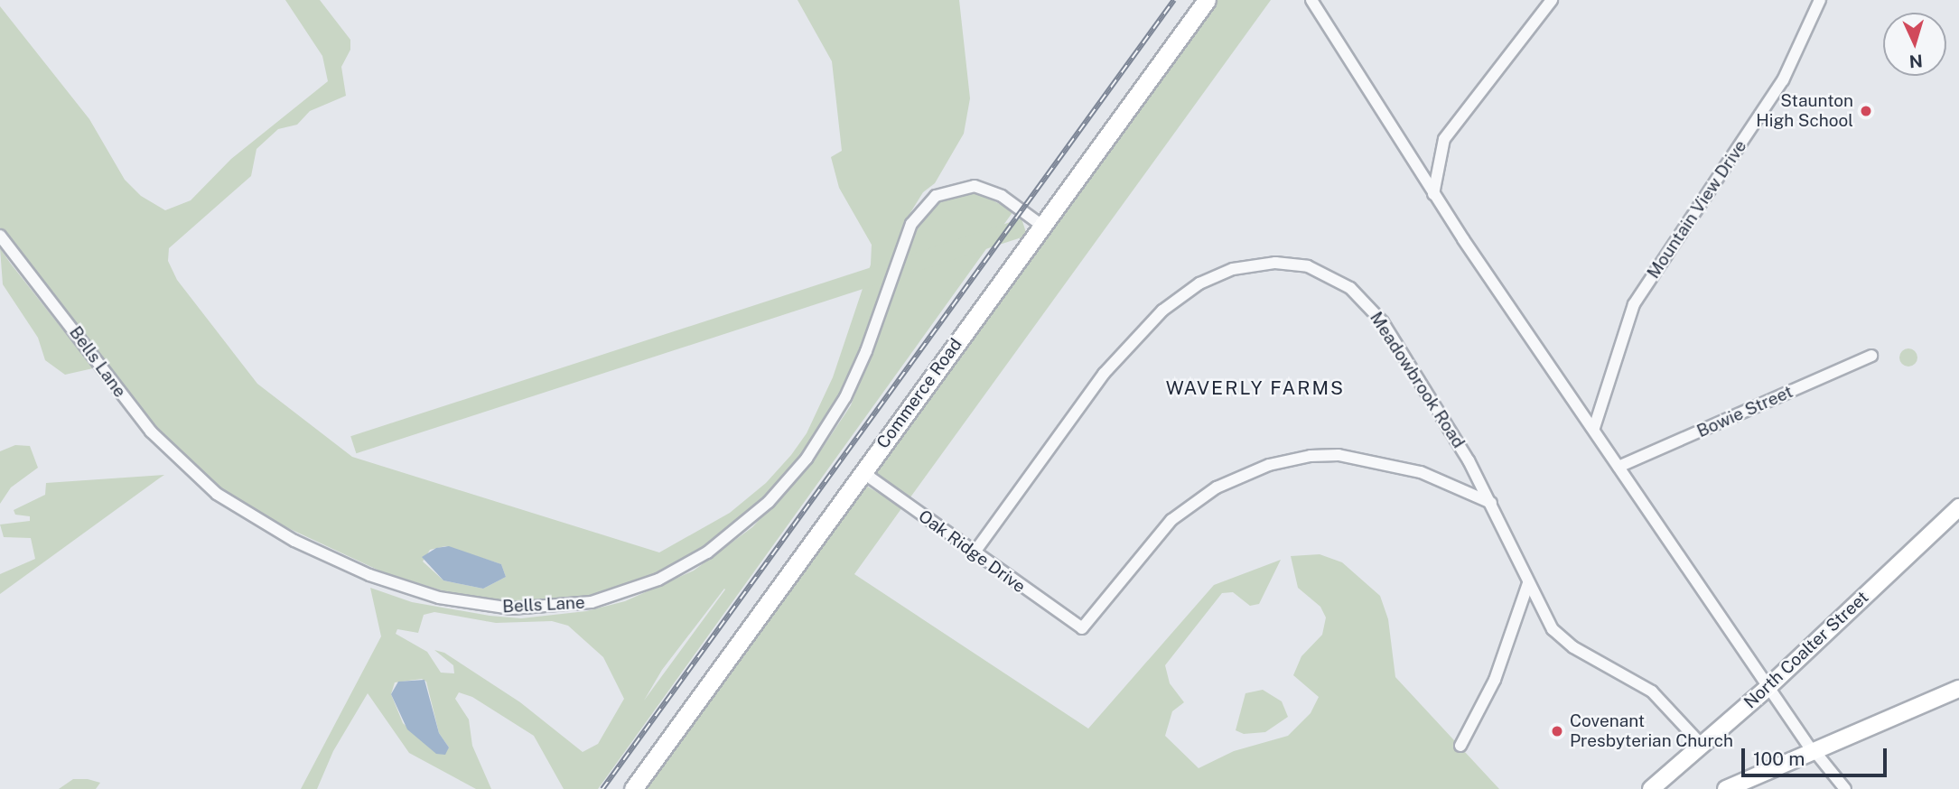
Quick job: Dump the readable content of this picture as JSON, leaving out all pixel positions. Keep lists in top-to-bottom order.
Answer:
{
  "streets": {
    "main road": ["Commerce Road"],
    "street": [
      "Mountain View Drive",
      "Bells Lane",
      "Meadowbrook Road",
      "Bowie Street",
      "Oak Ridge Drive",
      "North Coalter Street"
    ]
  },
  "crossings": [
    ["Bells Lane", "Commerce Road"],
    ["Meadowbrook Road", "Oak Ridge Drive"],
    ["Meadowbrook Road", "North Coalter Street"],
    ["Commerce Road", "Oak Ridge Drive"]
  ],
  "districts": ["WAVERLY FARMS"],
  "places": ["Staunton High School", "Covenant Presbyterian Church"],
  "scale_bar": "100 m",
  "north": "bottom"
}
